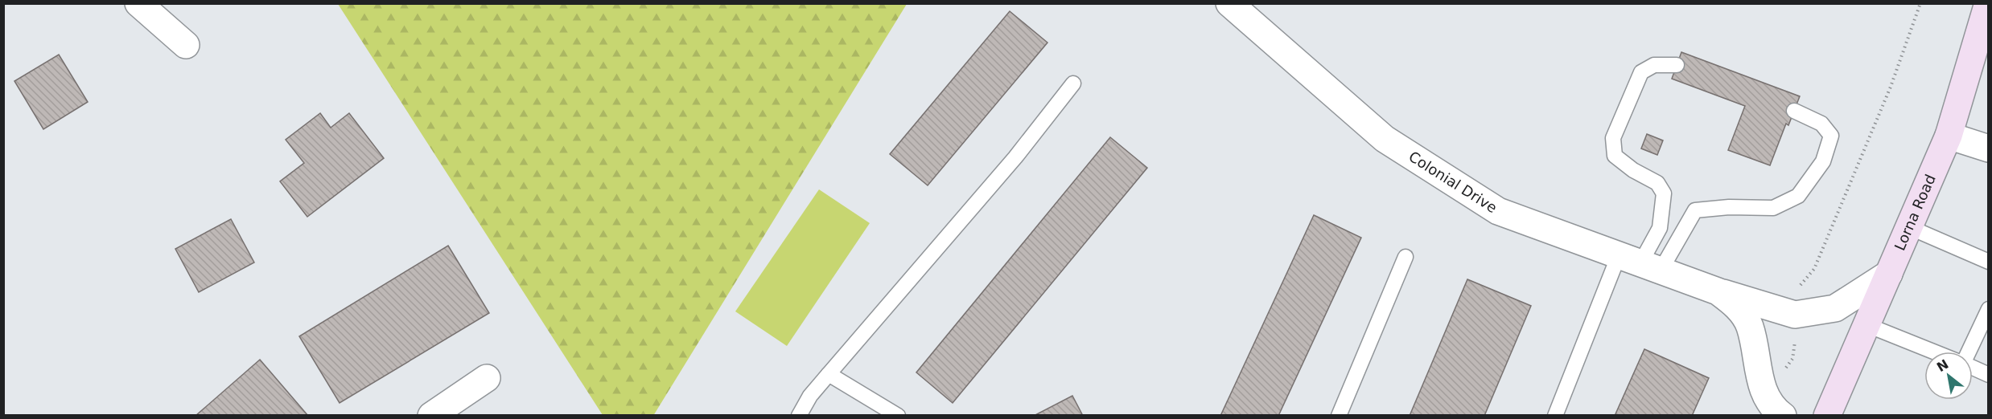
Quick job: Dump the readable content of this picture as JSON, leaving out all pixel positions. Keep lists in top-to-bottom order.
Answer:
{
  "streets": {
    "street": ["Colonial Drive", "Lorna Road"]
  },
  "crossings": [
    ["Colonial Drive", "Lorna Road"]
  ],
  "north": "top left"
}
